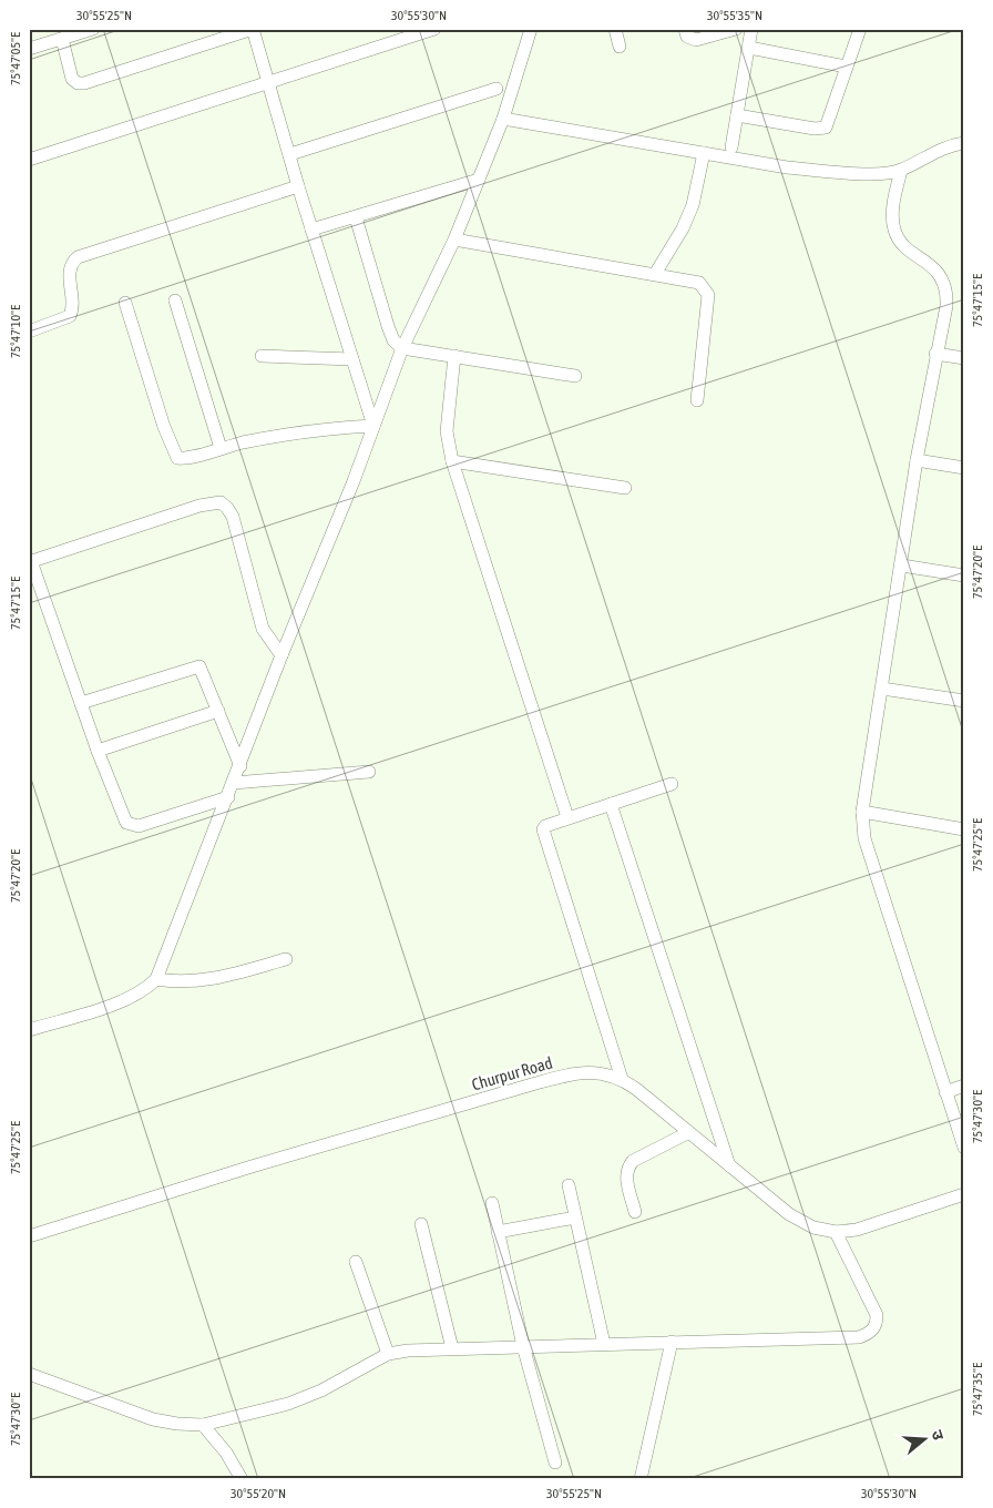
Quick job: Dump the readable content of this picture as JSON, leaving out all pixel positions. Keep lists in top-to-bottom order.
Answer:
{
  "streets": {
    "street": ["Churpur Road"]
  },
  "north": "right",
  "coordinates": [
    "30°55'25\"N",
    "30°55'30\"N",
    "30°55'35\"N",
    "75°47'05\"E",
    "75°47'15\"E",
    "75°47'10\"E",
    "75°47'20\"E",
    "75°47'25\"E",
    "75°47'30\"E",
    "75°47'35\"E",
    "30°55'20\"N"
  ]
}
